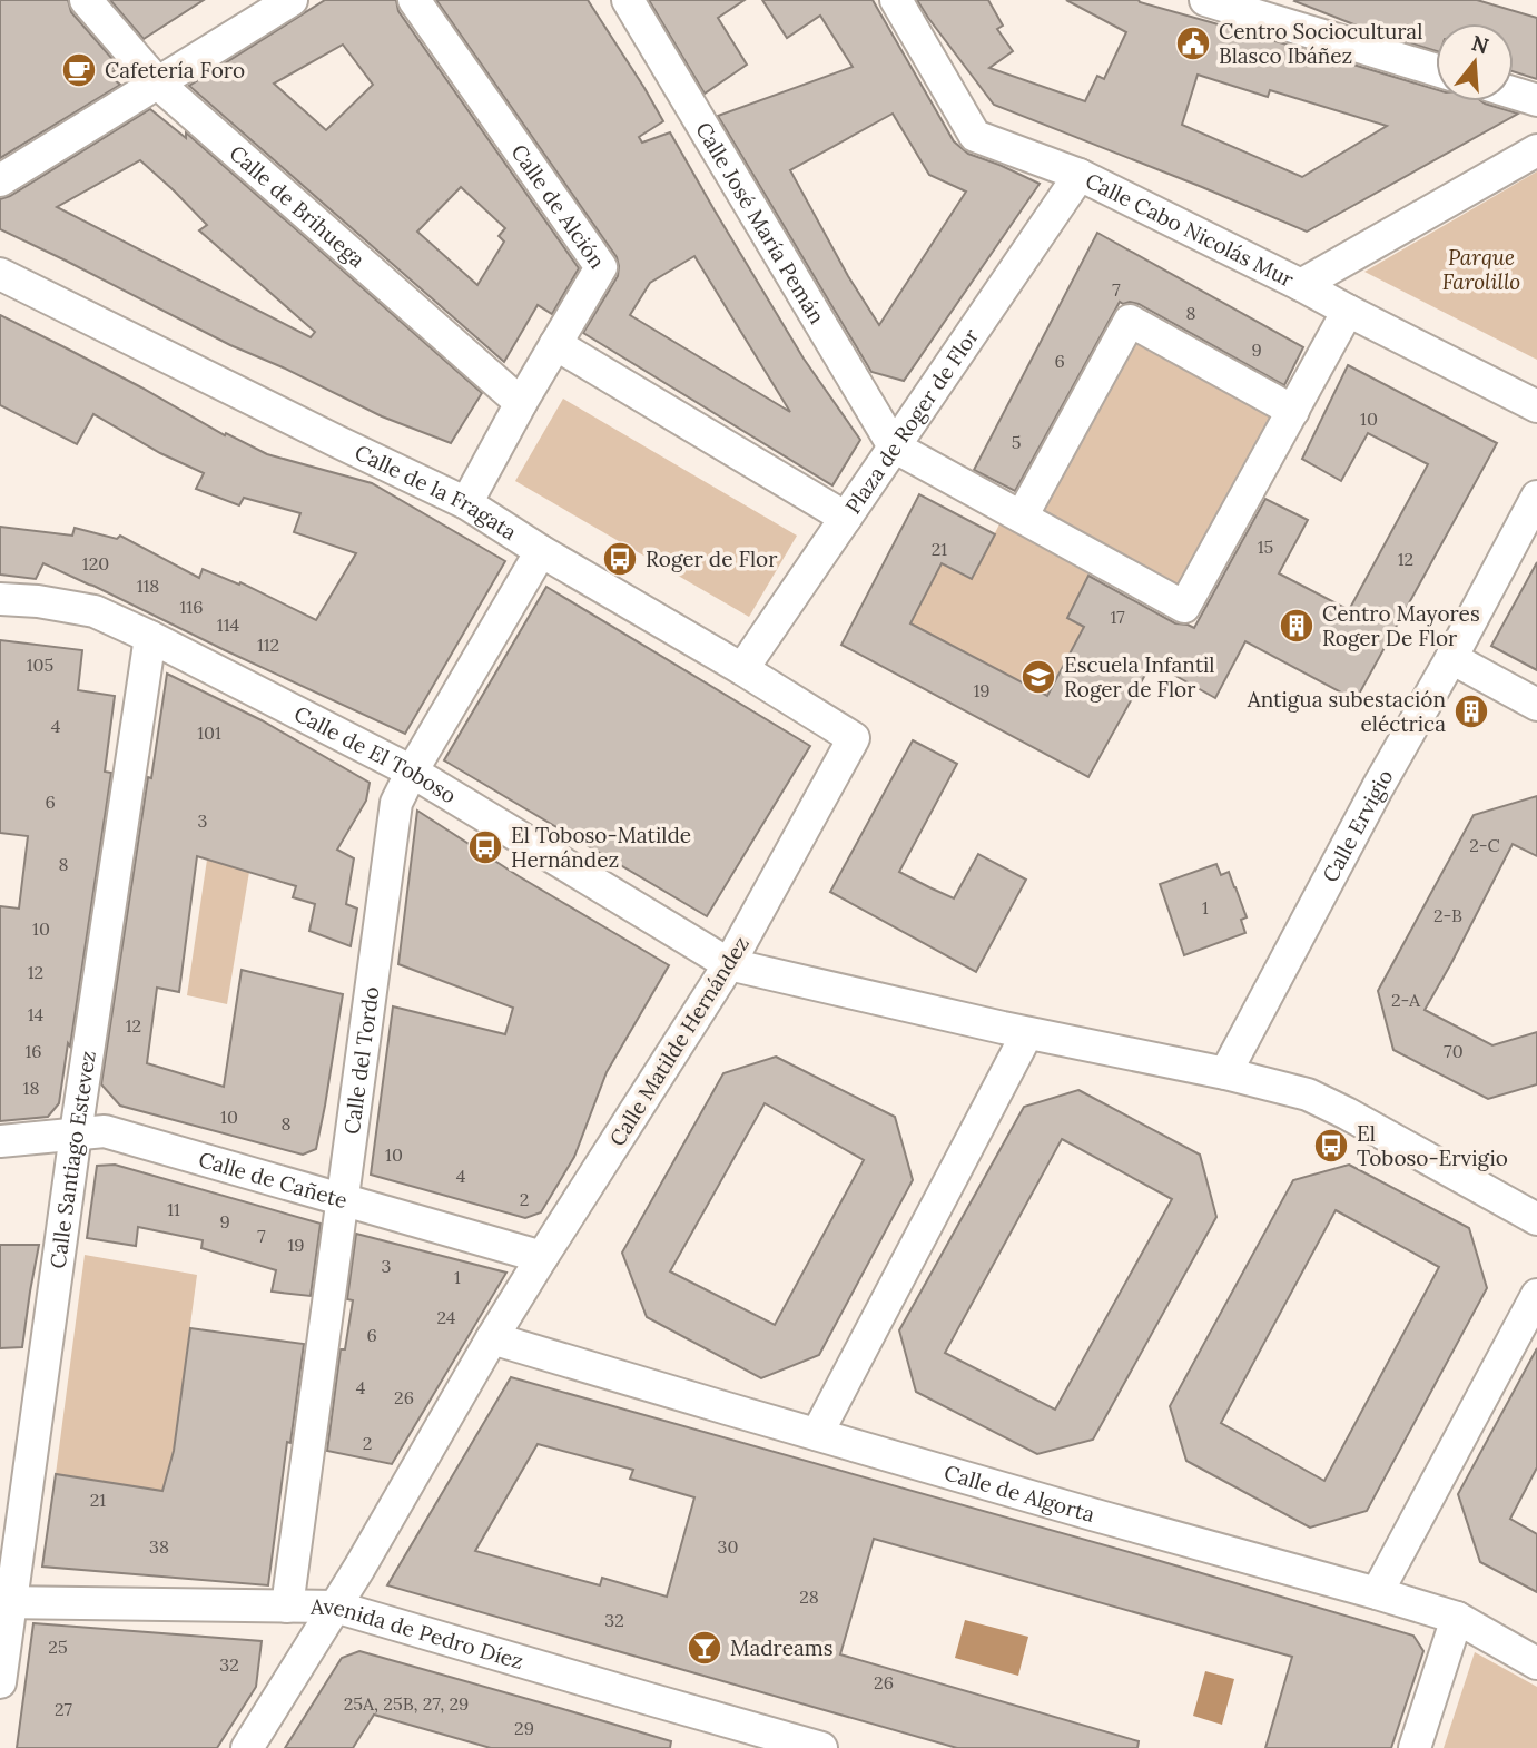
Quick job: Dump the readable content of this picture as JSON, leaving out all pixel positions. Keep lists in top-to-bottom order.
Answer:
{
  "streets": {
    "street": [
      "Calle de Brihuega",
      "Calle de Alción",
      "Calle José María Pemán",
      "Calle Cabo Nicolás Mur",
      "Plaza de Roger de Flor",
      "Calle de la Fragata",
      "Calle de El Toboso",
      "Calle Ervigio",
      "Calle Matilde Hernández",
      "Calle del Tordo",
      "Calle Santiago Estevez",
      "Calle de Cañete",
      "Calle de Algorta",
      "Avenida de Pedro Díez"
    ]
  },
  "crossings": [
    ["Calle de Brihuega", "Calle de Alción"],
    ["Calle de Alción", "Calle de la Fragata"],
    ["Calle José María Pemán", "Plaza de Roger de Flor"],
    ["Calle Cabo Nicolás Mur", "Plaza de Roger de Flor"],
    ["Plaza de Roger de Flor", "Calle de la Fragata"],
    ["Calle de la Fragata", "Calle Matilde Hernández"],
    ["Calle de la Fragata", "Calle del Tordo"],
    ["Calle de El Toboso", "Calle Ervigio"],
    ["Calle de El Toboso", "Calle Matilde Hernández"],
    ["Calle de El Toboso", "Calle del Tordo"],
    ["Calle de El Toboso", "Calle Santiago Estevez"],
    ["Calle Matilde Hernández", "Calle de Cañete"],
    ["Calle Matilde Hernández", "Calle de Algorta"],
    ["Calle Matilde Hernández", "Avenida de Pedro Díez"],
    ["Calle del Tordo", "Calle de Cañete"],
    ["Calle del Tordo", "Avenida de Pedro Díez"],
    ["Calle Santiago Estevez", "Calle de Cañete"],
    ["Calle Santiago Estevez", "Avenida de Pedro Díez"]
  ],
  "parks": ["Parque Farolillo"],
  "places": {
    "public building": ["Centro Sociocultural Blasco Ibáñez"],
    "cafe": ["Cafetería Foro"],
    "bus stop": ["Roger de Flor", "El Toboso-Matilde Hernández", "El Toboso-Ervigio"],
    "building": ["Centro Mayores Roger De Flor", "Antigua subestación eléctrica"],
    "school or university": ["Escuela Infantil Roger de Flor"],
    "bar": ["Madreams"]
  },
  "house_numbers": [
    "7",
    "8",
    "9",
    "6",
    "10",
    "5",
    "15",
    "21",
    "12",
    "120",
    "118",
    "116",
    "17",
    "114",
    "112",
    "105",
    "19",
    "4",
    "101",
    "6",
    "3",
    "2-C",
    "8",
    "1",
    "2-B",
    "10",
    "12",
    "2-A",
    "14",
    "12",
    "16",
    "70",
    "18",
    "10",
    "8",
    "10",
    "4",
    "2",
    "11",
    "9",
    "7",
    "19",
    "3",
    "1",
    "24",
    "6",
    "4",
    "26",
    "2",
    "21",
    "38",
    "30",
    "28",
    "32",
    "25",
    "32",
    "26",
    "25A, 25B, 27, 29",
    "27",
    "29"
  ],
  "north": "top"
}
